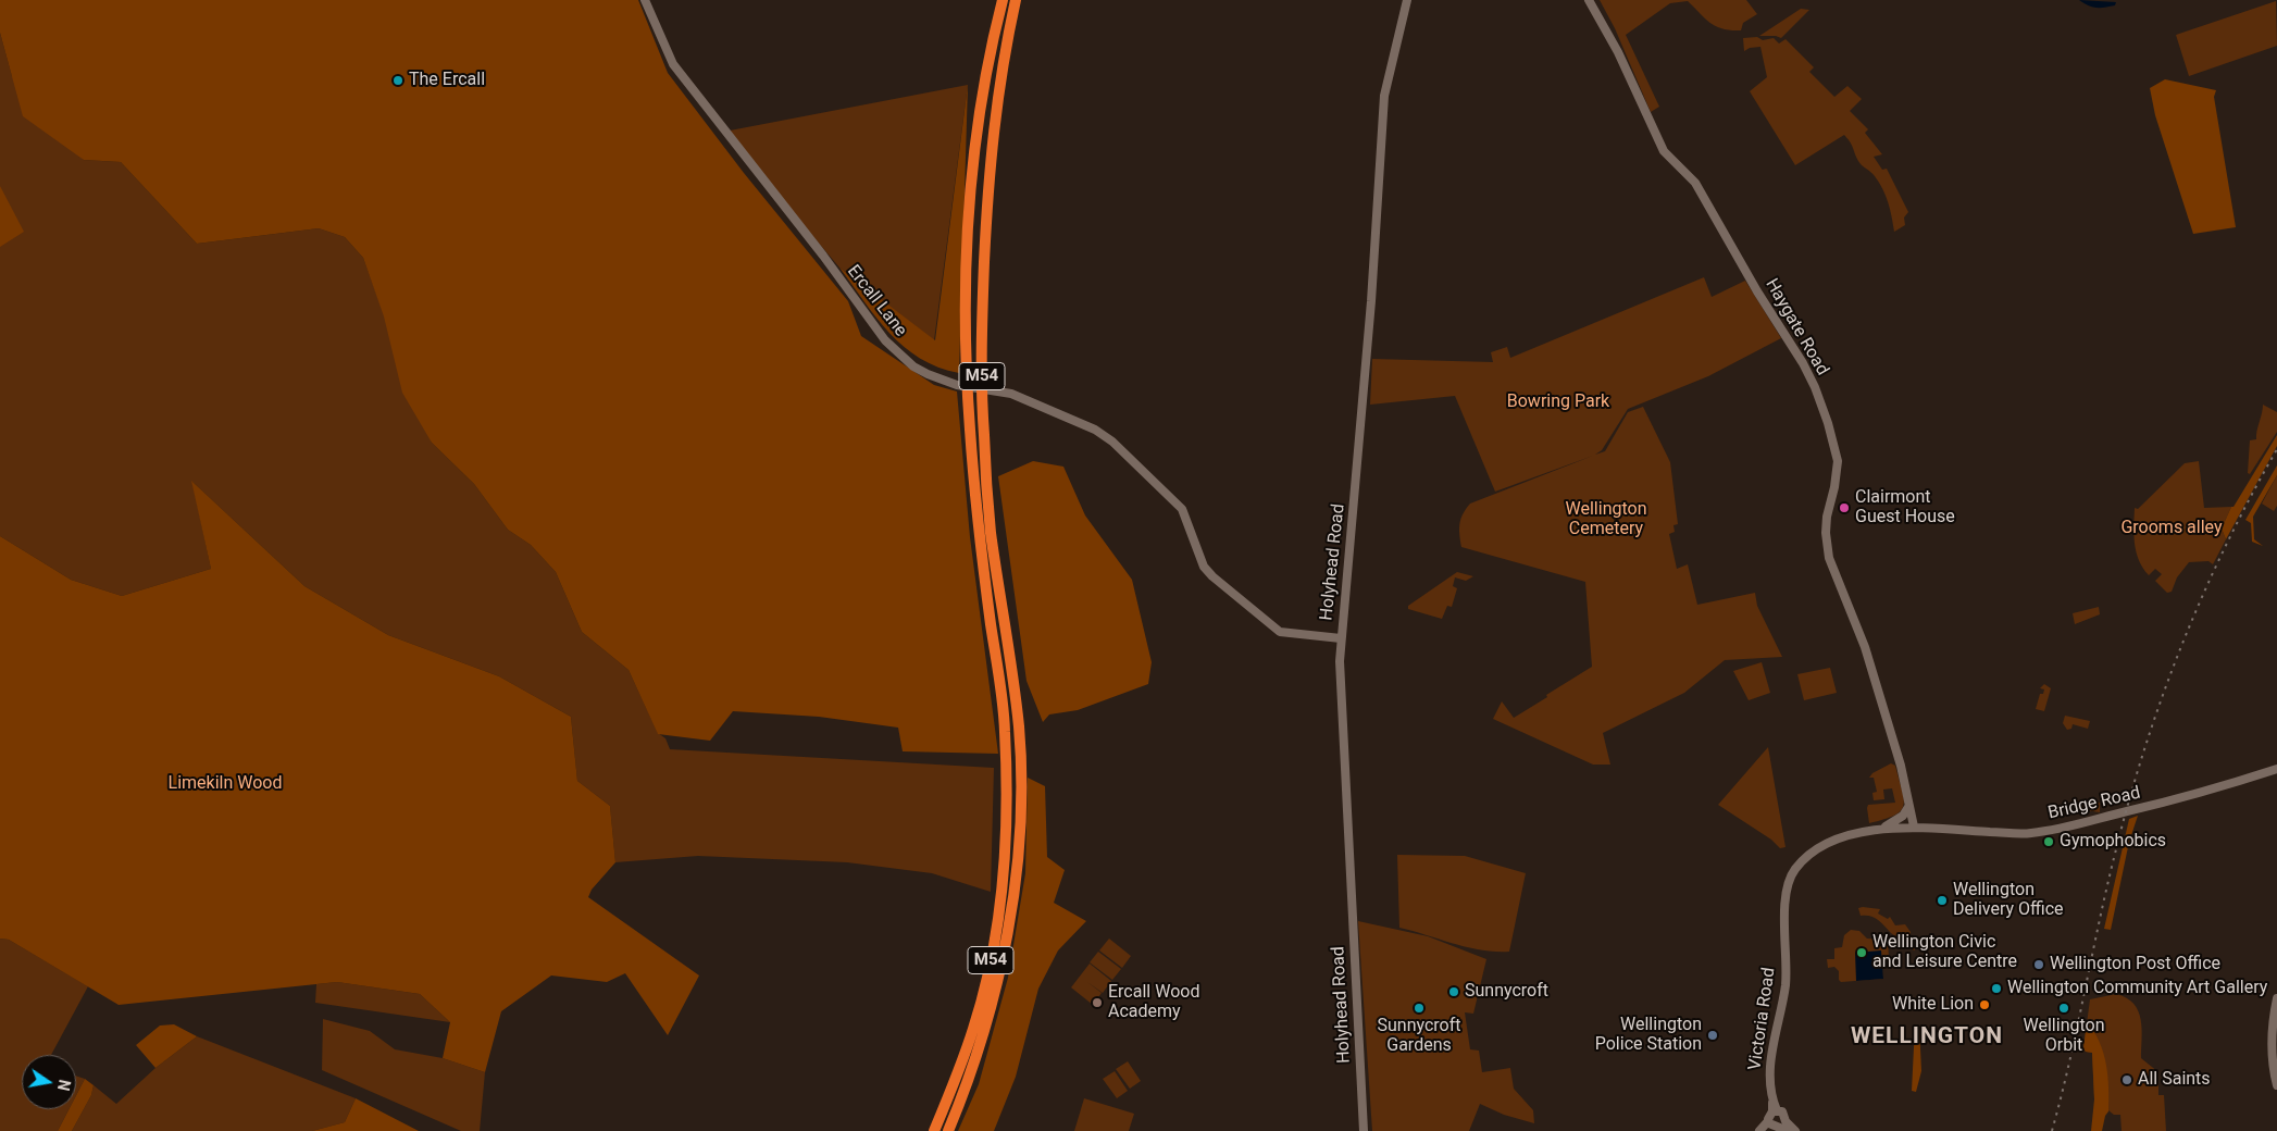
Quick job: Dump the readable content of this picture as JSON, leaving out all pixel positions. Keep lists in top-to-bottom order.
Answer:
{
  "streets": {
    "highway": ["M54"],
    "street": [
      "Ercall Lane",
      "Haygate Road",
      "Holyhead Road",
      "Bridge Road",
      "Victoria Road"
    ]
  },
  "crossings": [
    ["Ercall Lane", "Holyhead Road"],
    ["Haygate Road", "Bridge Road"],
    ["Bridge Road", "Victoria Road"]
  ],
  "districts": ["WELLINGTON"],
  "parks": [
    "Bowring Park",
    "Wellington Cemetery",
    "Grooms alley",
    "Limekiln Wood"
  ],
  "places": [
    "The Ercall",
    "Clairmont Guest House",
    "Gymophobics",
    "Wellington Delivery Office",
    "Wellington Civic and Leisure Centre",
    "Wellington Post Office",
    "Wellington Community Art Gallery",
    "Sunnycroft",
    "Ercall Wood Academy",
    "White Lion",
    "Sunnycroft Gardens",
    "Wellington Orbit",
    "Wellington Police Station",
    "All Saints"
  ],
  "north": "right"
}
